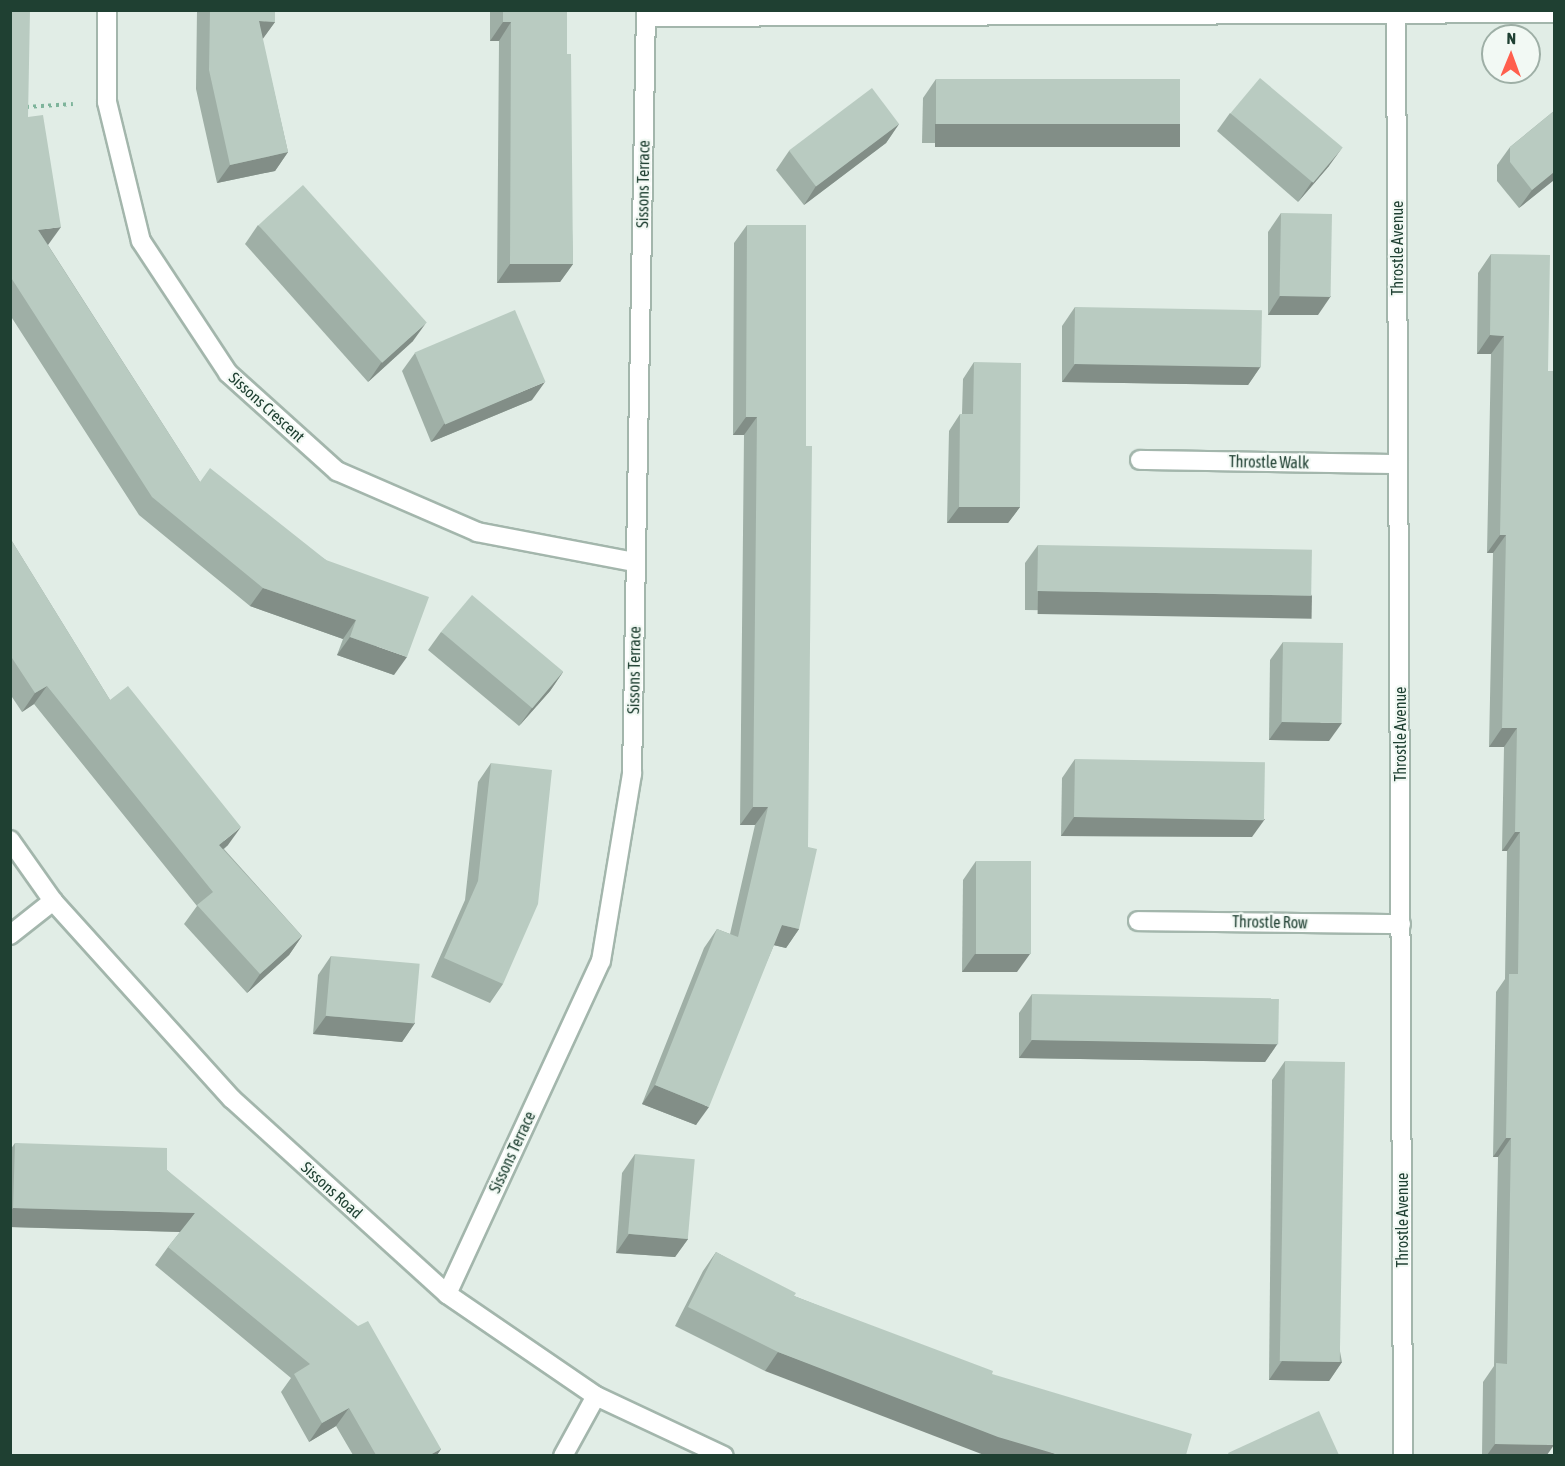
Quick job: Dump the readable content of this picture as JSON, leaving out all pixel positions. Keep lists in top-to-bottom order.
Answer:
{
  "streets": {
    "street": [
      "Sissons Terrace",
      "Throstle Avenue",
      "Sissons Crescent",
      "Throstle Walk",
      "Throstle Row",
      "Sissons Road"
    ]
  },
  "crossings": [
    ["Sissons Terrace", "Sissons Crescent"],
    ["Sissons Terrace", "Sissons Road"],
    ["Throstle Avenue", "Throstle Walk"],
    ["Throstle Avenue", "Throstle Row"]
  ],
  "north": "top"
}
